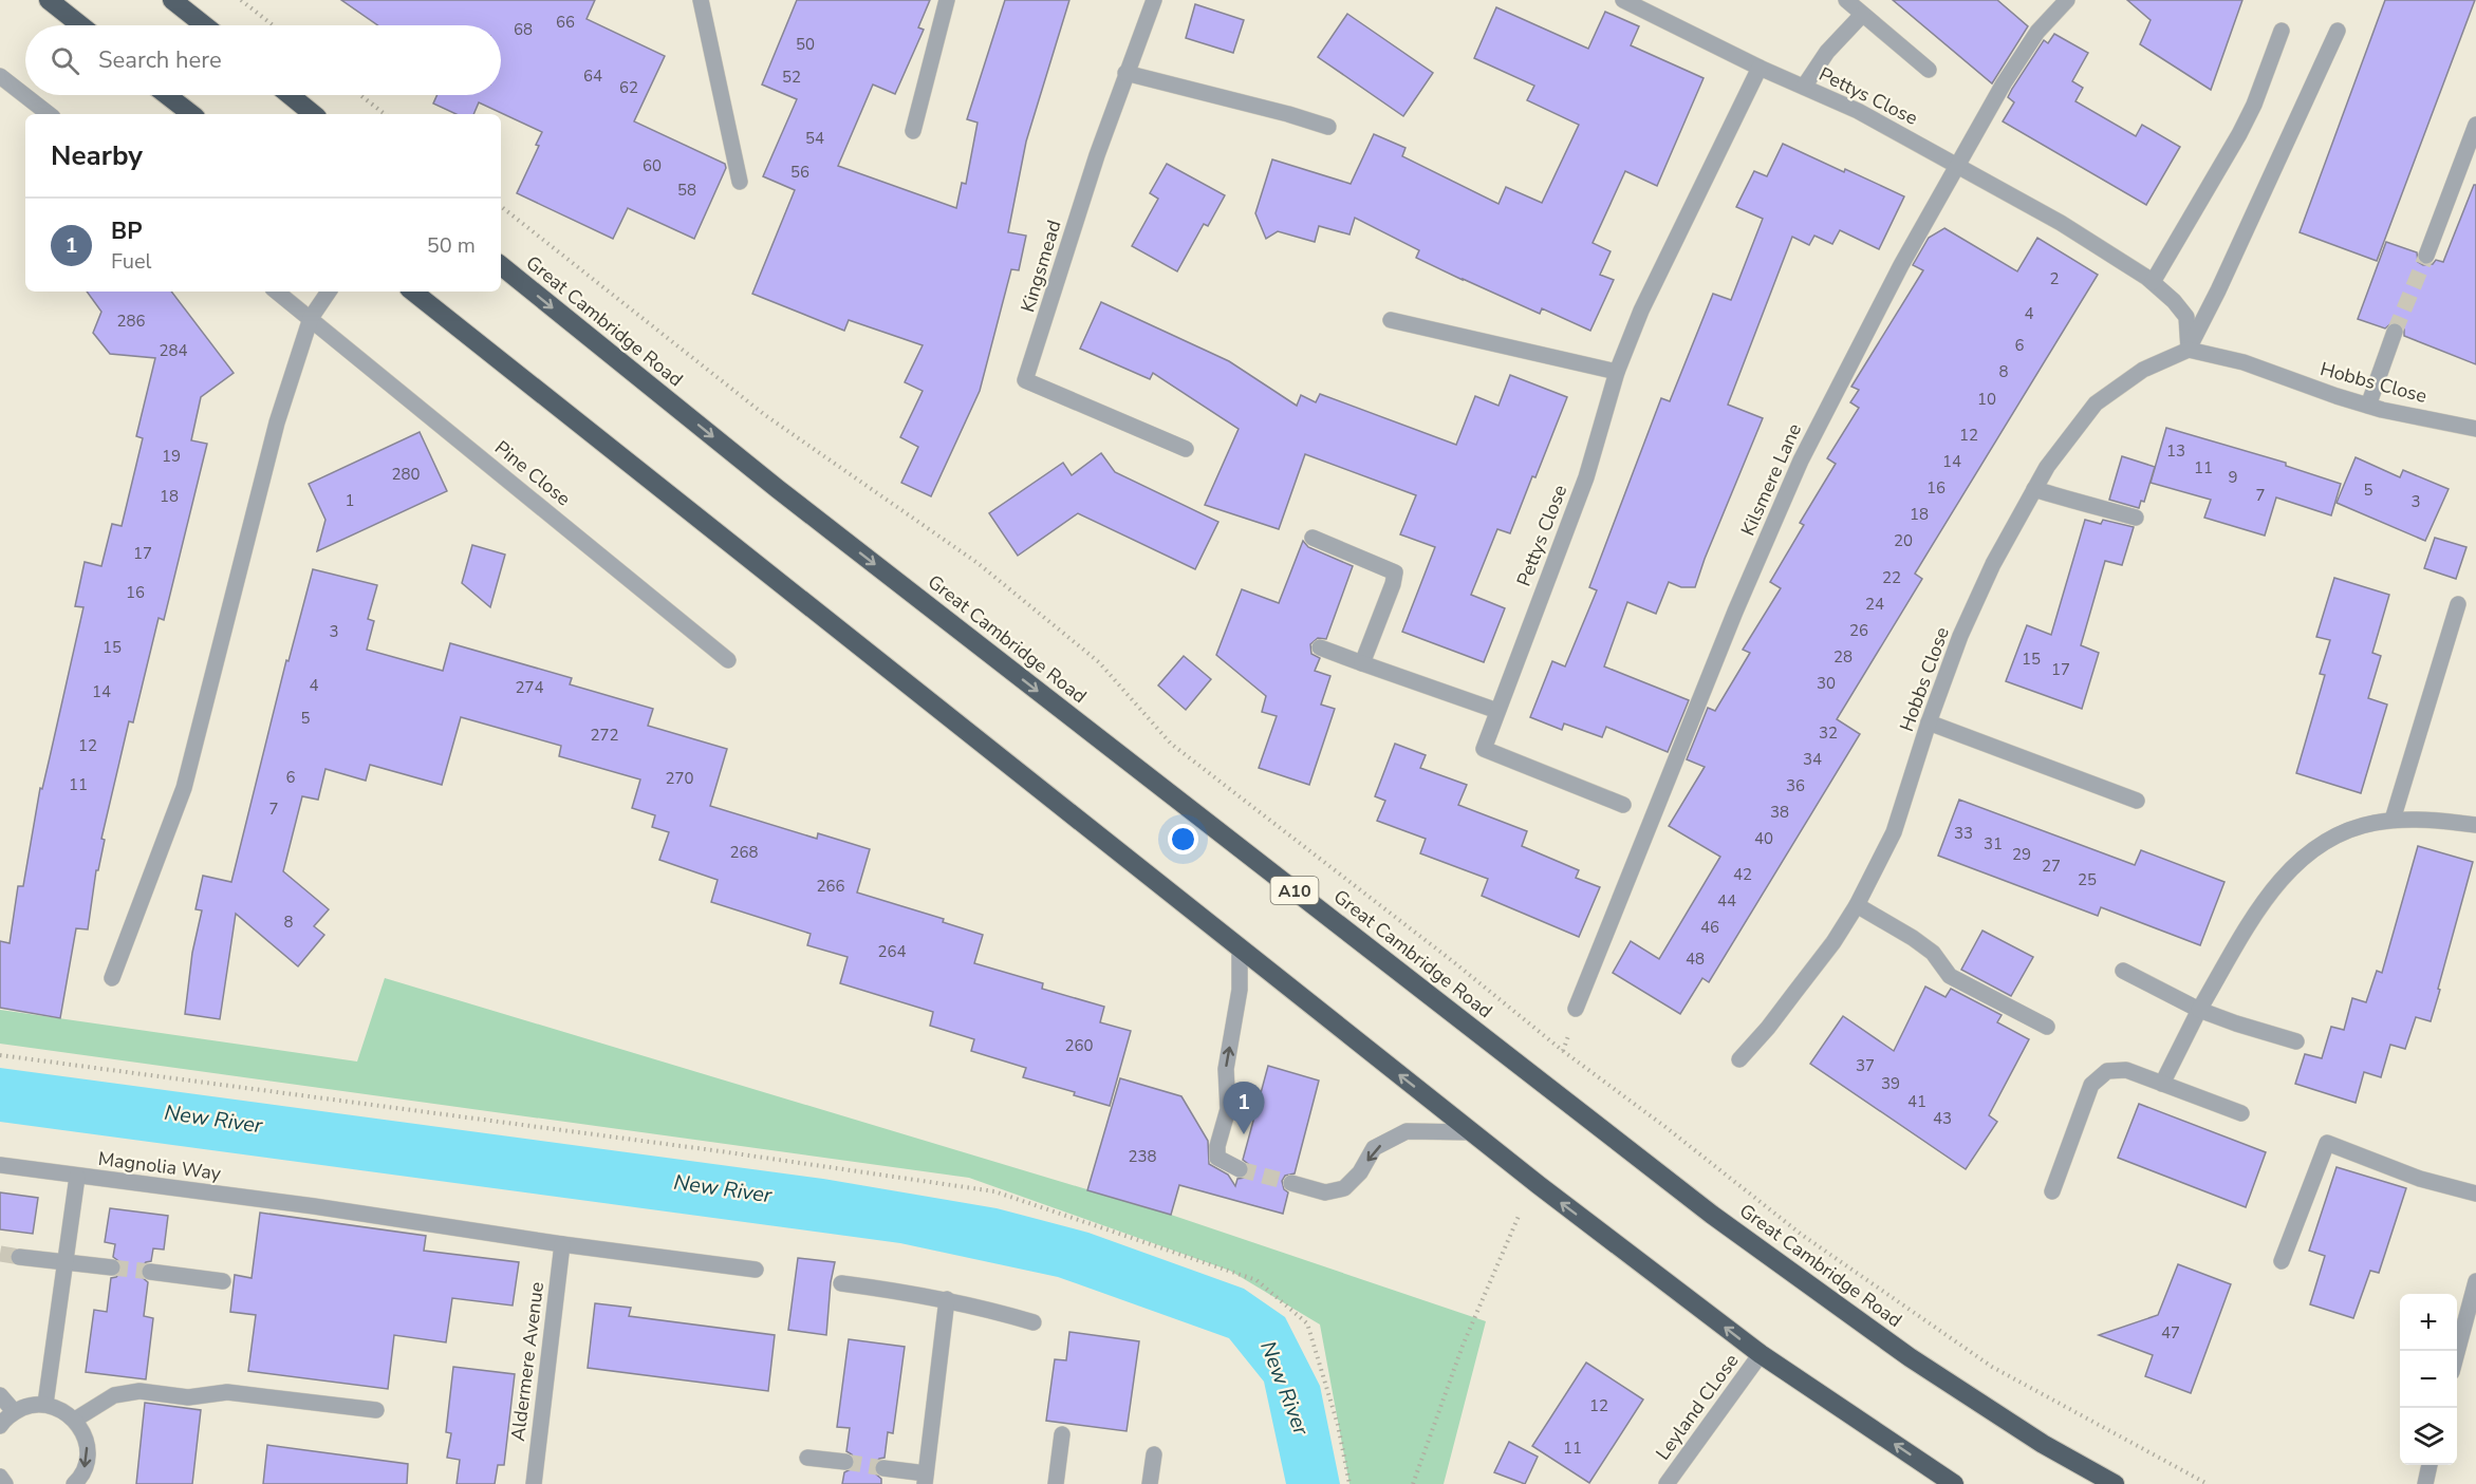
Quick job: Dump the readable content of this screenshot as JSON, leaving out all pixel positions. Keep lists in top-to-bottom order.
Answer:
{
  "streets": {
    "highway": ["Great Cambridge Road", "A10"],
    "street": [
      "Pettys Close",
      "Kingsmead",
      "Hobbs Close",
      "Pine Close",
      "Kilsmere Lane",
      "Magnolia Way",
      "Aldermere Avenue",
      "Leyland CLose"
    ]
  },
  "crossings": [
    ["Pettys Close", "Kilsmere Lane"],
    ["Magnolia Way", "Aldermere Avenue"]
  ],
  "water": ["New River"],
  "house_numbers": [
    "66",
    "68",
    "50",
    "64",
    "52",
    "62",
    "54",
    "60",
    "56",
    "58",
    "2",
    "4",
    "286",
    "6",
    "284",
    "8",
    "10",
    "12",
    "13",
    "19",
    "14",
    "11",
    "280",
    "9",
    "16",
    "5",
    "7",
    "18",
    "1",
    "3",
    "18",
    "20",
    "17",
    "22",
    "16",
    "24",
    "26",
    "3",
    "15",
    "28",
    "15",
    "17",
    "30",
    "4",
    "274",
    "14",
    "5",
    "32",
    "272",
    "12",
    "34",
    "6",
    "270",
    "11",
    "36",
    "7",
    "38",
    "33",
    "40",
    "31",
    "268",
    "29",
    "27",
    "42",
    "25",
    "266",
    "44",
    "8",
    "46",
    "264",
    "48",
    "260",
    "37",
    "39",
    "41",
    "43",
    "238",
    "47",
    "12",
    "11"
  ],
  "page": {
    "search": "Search here",
    "heading": "Nearby",
    "list": [
      {
        "mark": "1",
        "name": "BP",
        "note": "Fuel",
        "value": "50 m"
      }
    ],
    "pins": "1",
    "map_buttons": ["+", "−"]
  }
}
